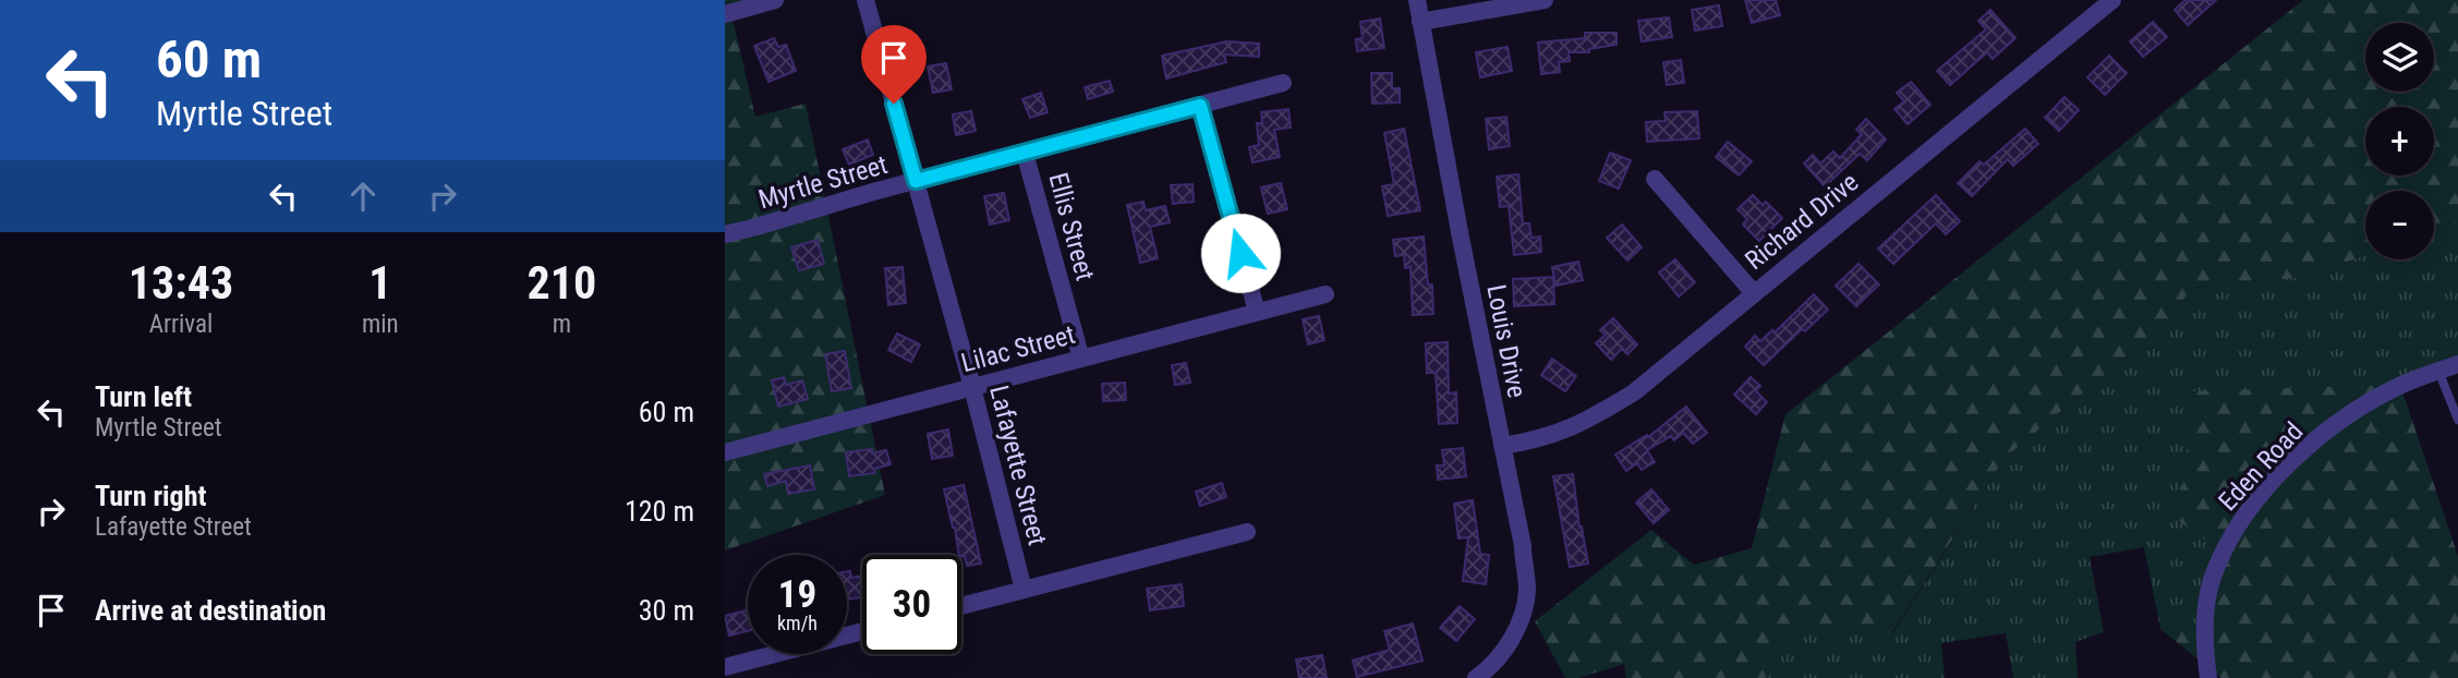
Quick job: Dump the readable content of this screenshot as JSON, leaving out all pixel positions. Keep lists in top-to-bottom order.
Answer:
{
  "streets": {
    "street": [
      "Myrtle Street",
      "Richard Drive",
      "Ellis Street",
      "Louis Drive",
      "Lilac Street",
      "Lafayette Street",
      "Eden Road"
    ]
  },
  "crossings": [
    ["Myrtle Street", "Ellis Street"],
    ["Myrtle Street", "Lafayette Street"],
    ["Richard Drive", "Louis Drive"],
    ["Ellis Street", "Lilac Street"],
    ["Lilac Street", "Lafayette Street"]
  ],
  "page": {
    "turn": ["60 m", "Myrtle Street"],
    "map_buttons": ["+", "−"],
    "eta": [
      "13:43",
      "Arrival",
      "1",
      "min",
      "210",
      "m"
    ],
    "list": [
      {
        "name": "Turn left",
        "note": "Myrtle Street",
        "value": "60 m"
      },
      {
        "name": "Turn right",
        "note": "Lafayette Street",
        "value": "120 m"
      },
      {
        "name": "Arrive at destination",
        "value": "30 m"
      }
    ],
    "speed": "19 km/h",
    "limit": "30"
  }
}
